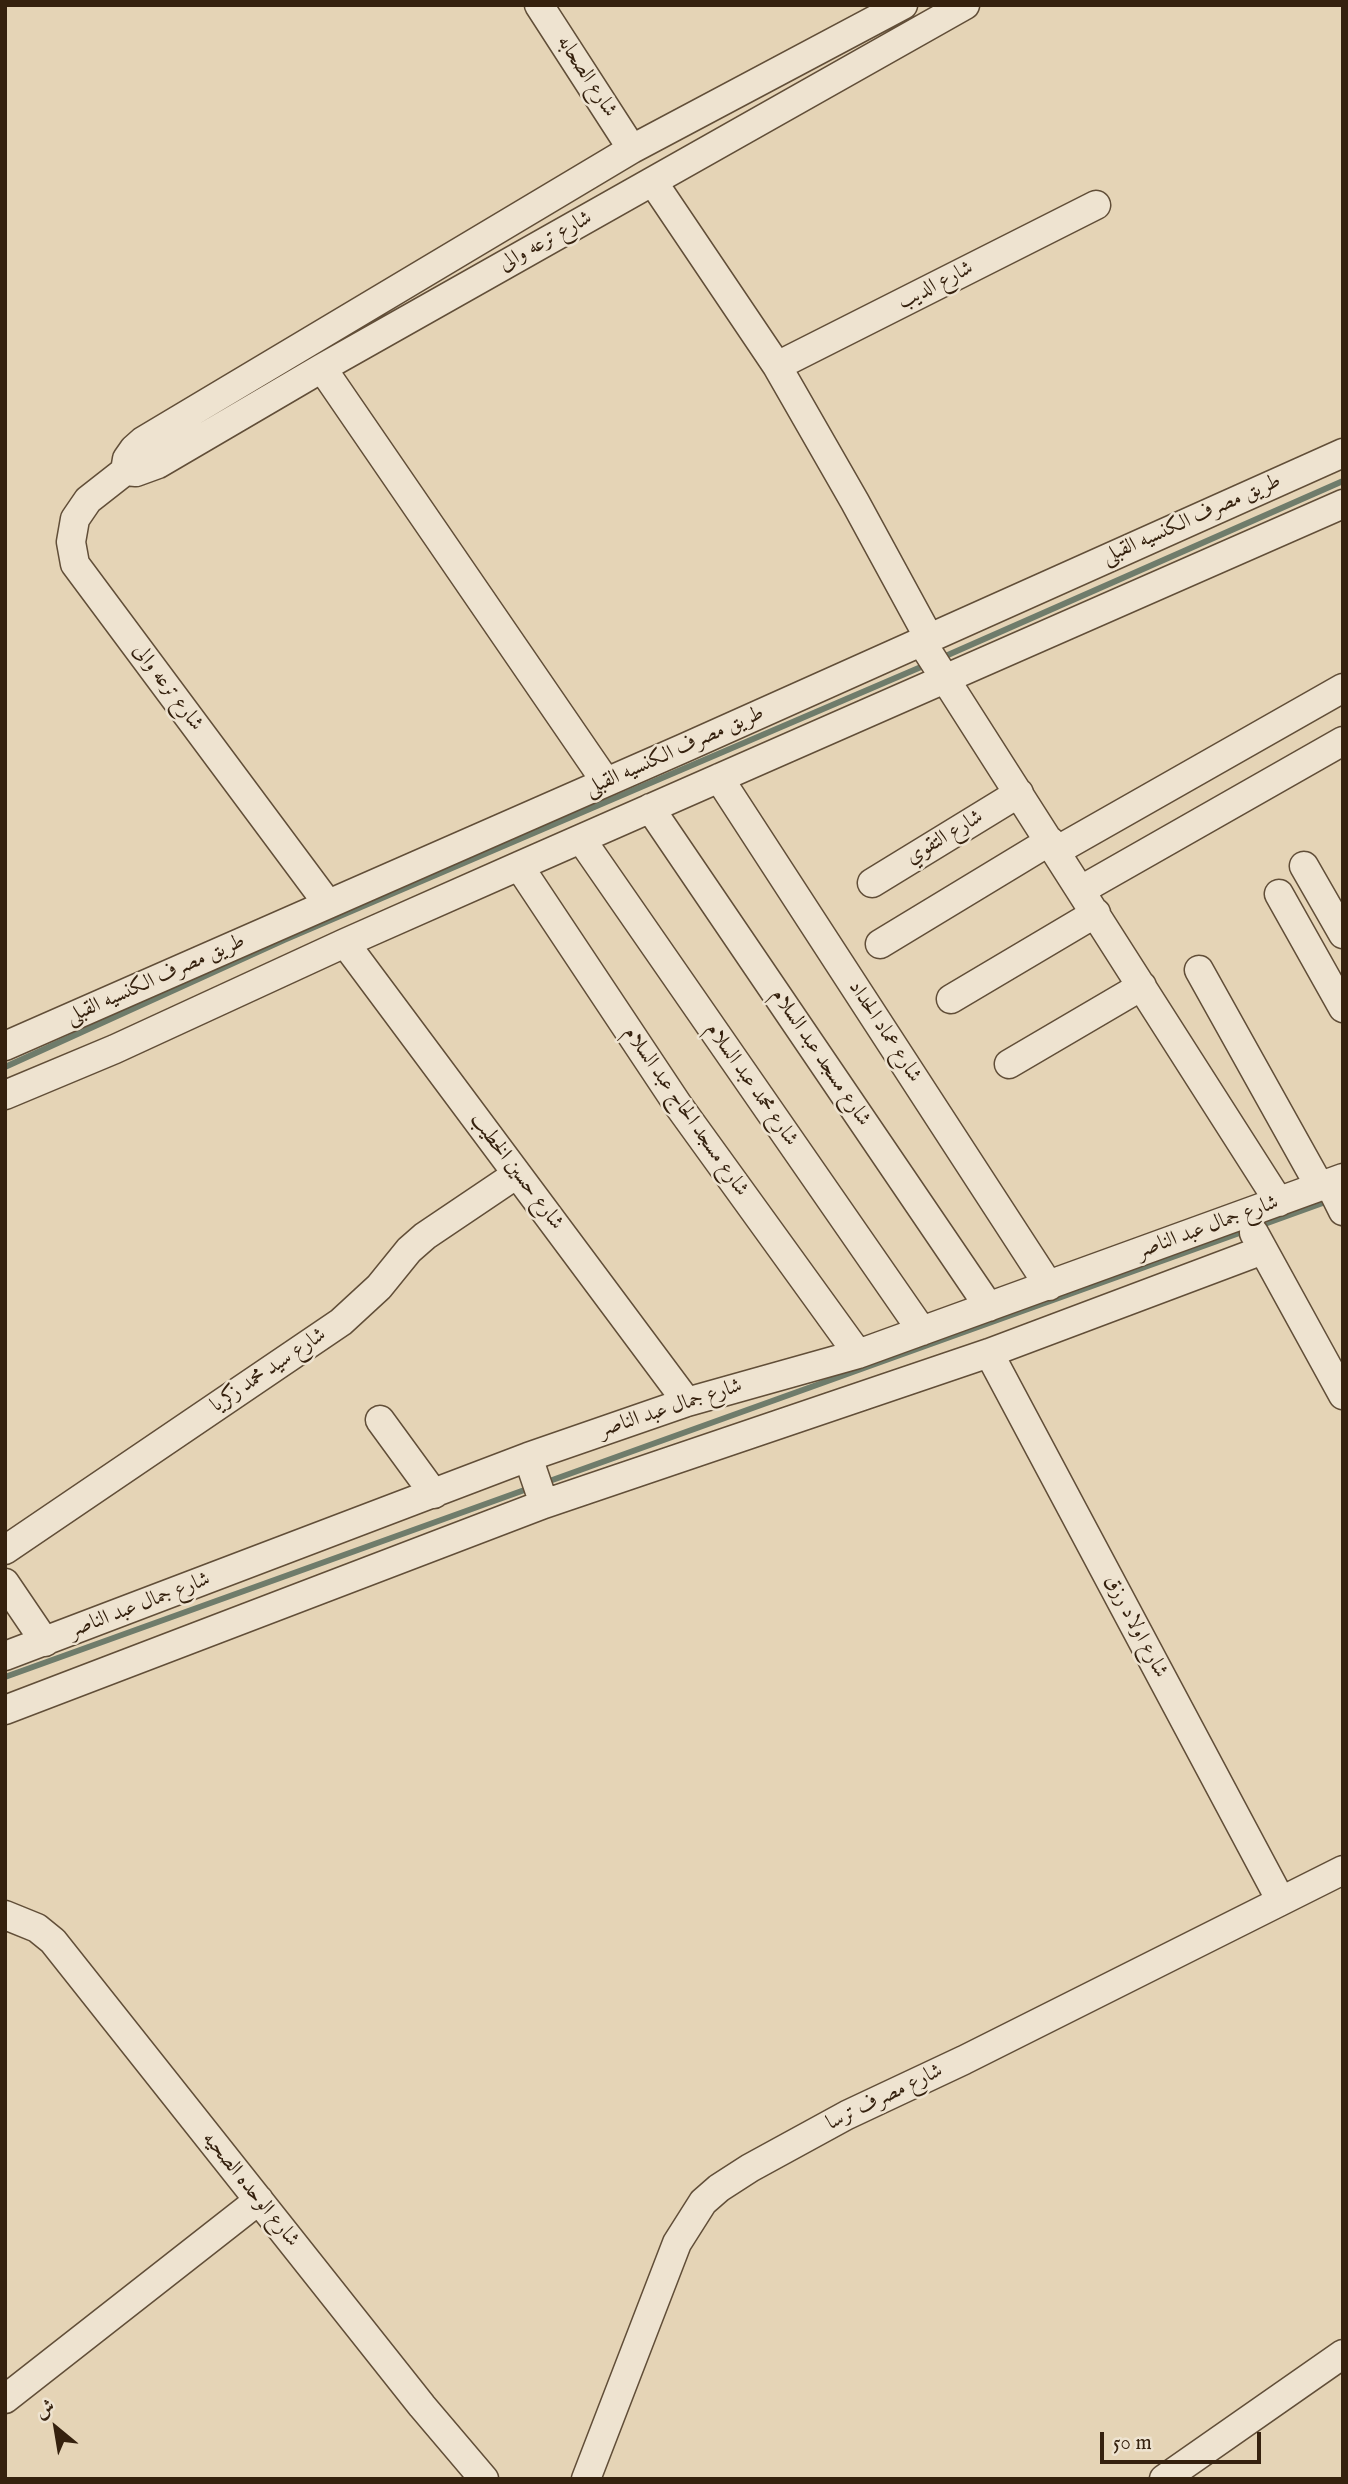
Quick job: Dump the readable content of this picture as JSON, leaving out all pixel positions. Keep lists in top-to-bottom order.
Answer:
{
  "streets": {
    "street": [
      "شارع الصحابه",
      "شارع ترعه والى",
      "شارع الديب",
      "طريق مصرف الكنسيه القبلى",
      "شارع التقوي",
      "شارع عماد الحداد",
      "شارع مسجد عبد السلام",
      "شارع محمد عبد السلام",
      "شارع مسجد الحاج عبد السلام",
      "شارع حسين الخطيب",
      "شارع جمال عبد الناصر",
      "شارع سيد محمد زكريا",
      "شارع اولاد رزق",
      "شارع مصرف ترسا",
      "شارع الوحده الصحيه"
    ]
  },
  "crossings": [
    ["شارع الصحابه", "شارع ترعه والى"],
    ["شارع ترعه والى", "طريق مصرف الكنسيه القبلى"],
    ["طريق مصرف الكنسيه القبلى", "شارع عماد الحداد"],
    ["طريق مصرف الكنسيه القبلى", "شارع مسجد عبد السلام"],
    ["طريق مصرف الكنسيه القبلى", "شارع محمد عبد السلام"],
    ["طريق مصرف الكنسيه القبلى", "شارع مسجد الحاج عبد السلام"],
    ["طريق مصرف الكنسيه القبلى", "شارع حسين الخطيب"],
    ["شارع عماد الحداد", "شارع جمال عبد الناصر"],
    ["شارع مسجد عبد السلام", "شارع جمال عبد الناصر"],
    ["شارع محمد عبد السلام", "شارع جمال عبد الناصر"],
    ["شارع مسجد الحاج عبد السلام", "شارع جمال عبد الناصر"],
    ["شارع حسين الخطيب", "شارع جمال عبد الناصر"],
    ["شارع حسين الخطيب", "شارع سيد محمد زكريا"],
    ["شارع جمال عبد الناصر", "شارع اولاد رزق"],
    ["شارع اولاد رزق", "شارع مصرف ترسا"]
  ],
  "scale_bar": "50 m",
  "north": "top left"
}
